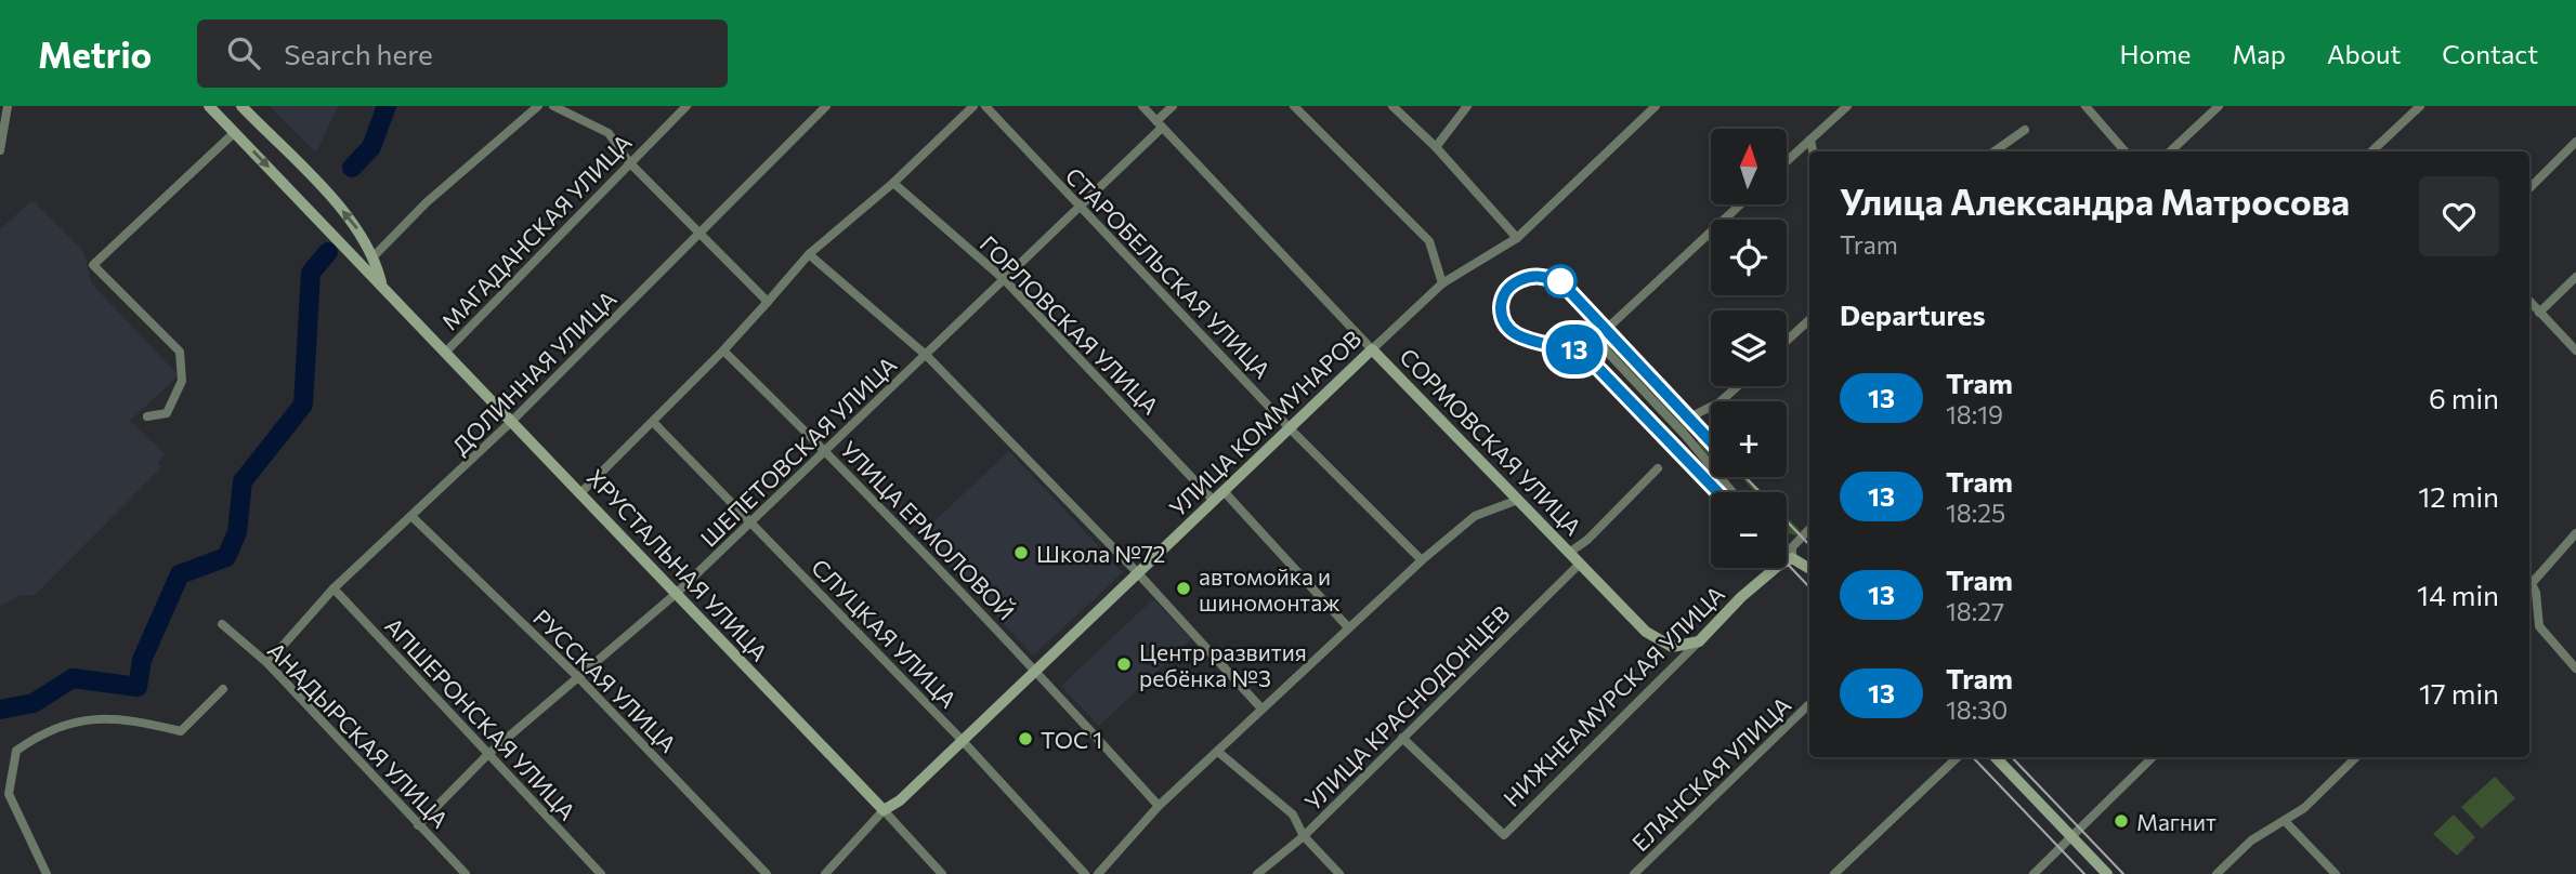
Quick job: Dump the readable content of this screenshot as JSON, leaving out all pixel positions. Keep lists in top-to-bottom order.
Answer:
{
  "streets": {
    "street": [
      "МАГАДАНСКАЯ УЛИЦА",
      "СТАРОБЕЛЬСКАЯ УЛИЦА",
      "ГОРЛОВСКАЯ УЛИЦА",
      "ДОЛИННАЯ УЛИЦА",
      "УЛИЦА КОММУНАРОВ",
      "СОРМОВСКАЯ УЛИЦА",
      "ШЕПЕТОВСКАЯ УЛИЦА",
      "УЛИЦА ЕРМОЛОВОЙ",
      "ХРУСТАЛЬНАЯ УЛИЦА",
      "СЛУЦКАЯ УЛИЦА",
      "РУССКАЯ УЛИЦА",
      "НИЖНЕАМУРСКАЯ УЛИЦА",
      "УЛИЦА КРАСНОДОНЦЕВ",
      "АПШЕРОНСКАЯ УЛИЦА",
      "АНАДЫРСКАЯ УЛИЦА",
      "ЕЛАНСКАЯ УЛИЦА"
    ]
  },
  "crossings": [
    ["МАГАДАНСКАЯ УЛИЦА", "ХРУСТАЛЬНАЯ УЛИЦА"],
    ["СТАРОБЕЛЬСКАЯ УЛИЦА", "УЛИЦА КОММУНАРОВ"],
    ["СТАРОБЕЛЬСКАЯ УЛИЦА", "ШЕПЕТОВСКАЯ УЛИЦА"],
    ["ГОРЛОВСКАЯ УЛИЦА", "УЛИЦА КОММУНАРОВ"],
    ["ГОРЛОВСКАЯ УЛИЦА", "ШЕПЕТОВСКАЯ УЛИЦА"],
    ["ДОЛИННАЯ УЛИЦА", "ХРУСТАЛЬНАЯ УЛИЦА"],
    ["ДОЛИННАЯ УЛИЦА", "РУССКАЯ УЛИЦА"],
    ["ДОЛИННАЯ УЛИЦА", "АПШЕРОНСКАЯ УЛИЦА"],
    ["ДОЛИННАЯ УЛИЦА", "АНАДЫРСКАЯ УЛИЦА"],
    ["УЛИЦА КОММУНАРОВ", "СОРМОВСКАЯ УЛИЦА"],
    ["УЛИЦА КОММУНАРОВ", "УЛИЦА ЕРМОЛОВОЙ"],
    ["УЛИЦА КОММУНАРОВ", "ХРУСТАЛЬНАЯ УЛИЦА"],
    ["УЛИЦА КОММУНАРОВ", "СЛУЦКАЯ УЛИЦА"],
    ["СОРМОВСКАЯ УЛИЦА", "ШЕПЕТОВСКАЯ УЛИЦА"],
    ["СОРМОВСКАЯ УЛИЦА", "НИЖНЕАМУРСКАЯ УЛИЦА"],
    ["СОРМОВСКАЯ УЛИЦА", "УЛИЦА КРАСНОДОНЦЕВ"],
    ["ШЕПЕТОВСКАЯ УЛИЦА", "УЛИЦА ЕРМОЛОВОЙ"],
    ["ШЕПЕТОВСКАЯ УЛИЦА", "ХРУСТАЛЬНАЯ УЛИЦА"],
    ["ШЕПЕТОВСКАЯ УЛИЦА", "СЛУЦКАЯ УЛИЦА"],
    ["ШЕПЕТОВСКАЯ УЛИЦА", "РУССКАЯ УЛИЦА"],
    ["ШЕПЕТОВСКАЯ УЛИЦА", "АПШЕРОНСКАЯ УЛИЦА"],
    ["ШЕПЕТОВСКАЯ УЛИЦА", "АНАДЫРСКАЯ УЛИЦА"],
    ["НИЖНЕАМУРСКАЯ УЛИЦА", "УЛИЦА КРАСНОДОНЦЕВ"]
  ],
  "places": [
    "Школа №72",
    "автомойка и шиномонтаж",
    "Центр развития ребёнка №3",
    "ТОС 1",
    "Магнит"
  ],
  "lines": ["tram line 13"],
  "north": "top",
  "page": {
    "header": "Metrio",
    "search": "Search here",
    "nav": [
      "Home",
      "Map",
      "About",
      "Contact"
    ],
    "on_map": "13",
    "map_buttons": ["+", "−"],
    "heading": [
      ["Улица Александра Матросова", "Tram"],
      "Departures"
    ],
    "list": [
      {
        "mark": "13",
        "name": "Tram",
        "note": "18:19",
        "value": "6 min"
      },
      {
        "mark": "13",
        "name": "Tram",
        "note": "18:25",
        "value": "12 min"
      },
      {
        "mark": "13",
        "name": "Tram",
        "note": "18:27",
        "value": "14 min"
      },
      {
        "mark": "13",
        "name": "Tram",
        "note": "18:30",
        "value": "17 min"
      }
    ]
  }
}
